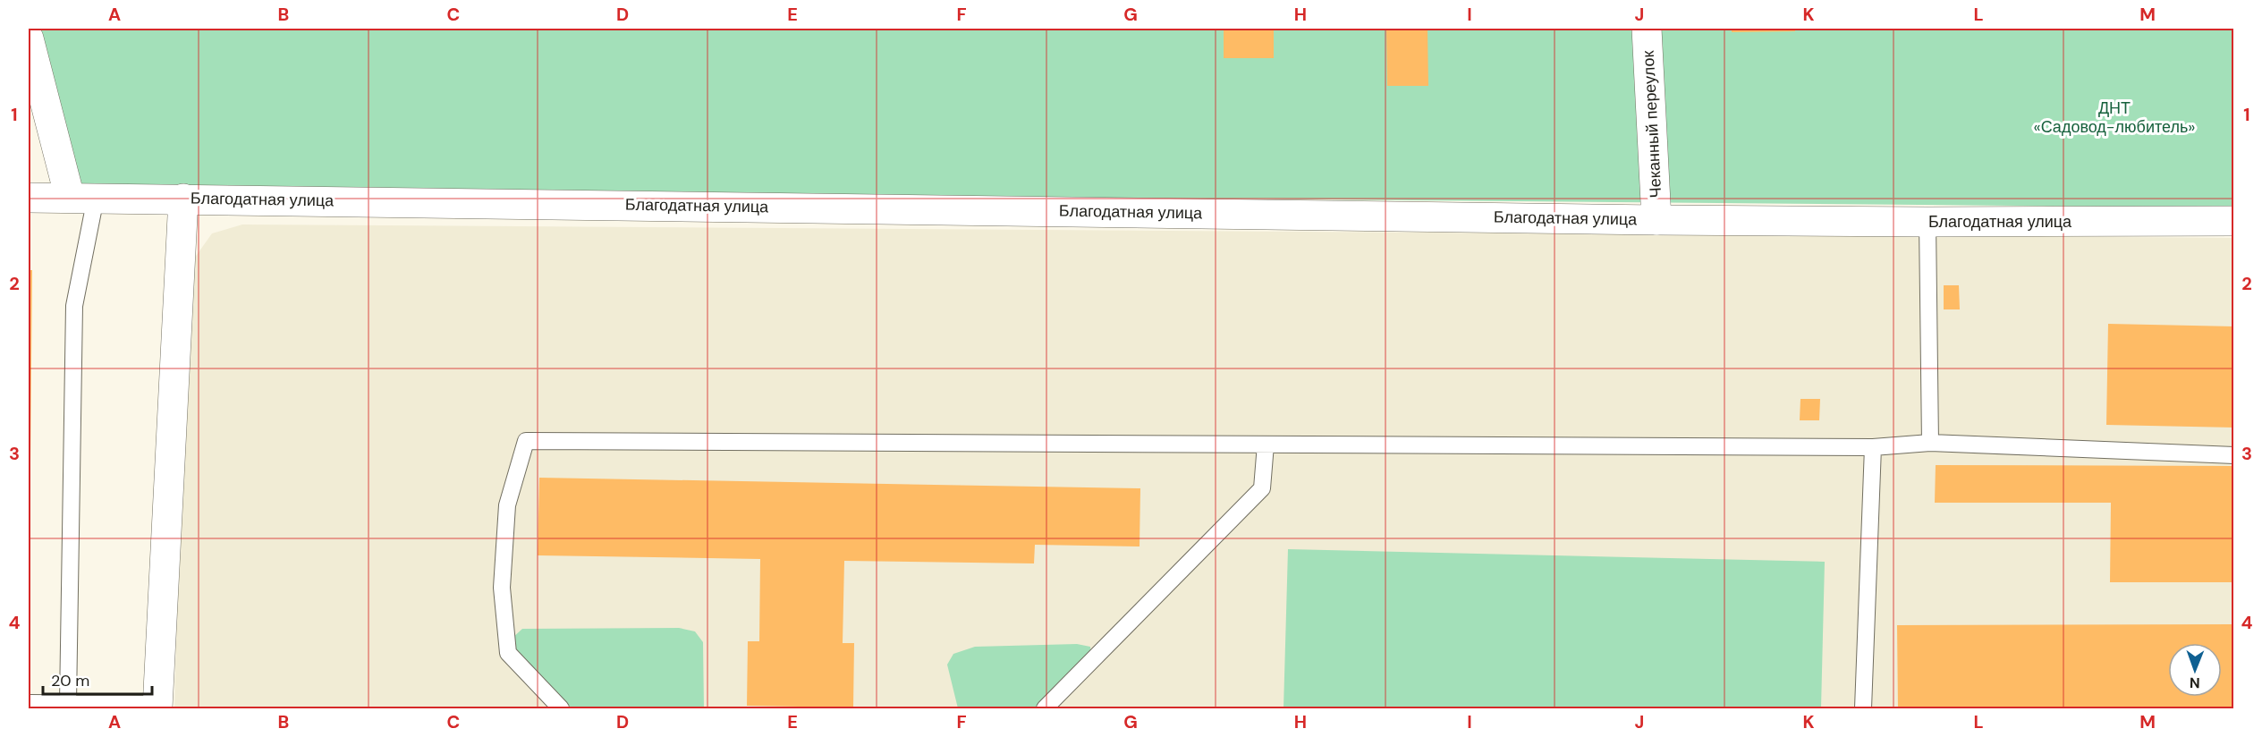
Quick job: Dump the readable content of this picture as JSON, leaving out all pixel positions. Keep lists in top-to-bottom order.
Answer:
{
  "streets": {
    "street": ["Чеканный переулок", "Благодатная улица"]
  },
  "crossings": [
    ["Чеканный переулок", "Благодатная улица"]
  ],
  "parks": ["ДНТ «Садовод-любитель»"],
  "scale_bar": "20 m",
  "north": "bottom",
  "grid": {
    "columns": [
      "A",
      "B",
      "C",
      "D",
      "E",
      "F",
      "G",
      "H",
      "I",
      "J",
      "K",
      "L",
      "M"
    ],
    "rows": [
      "1",
      "2",
      "3",
      "4"
    ]
  }
}
